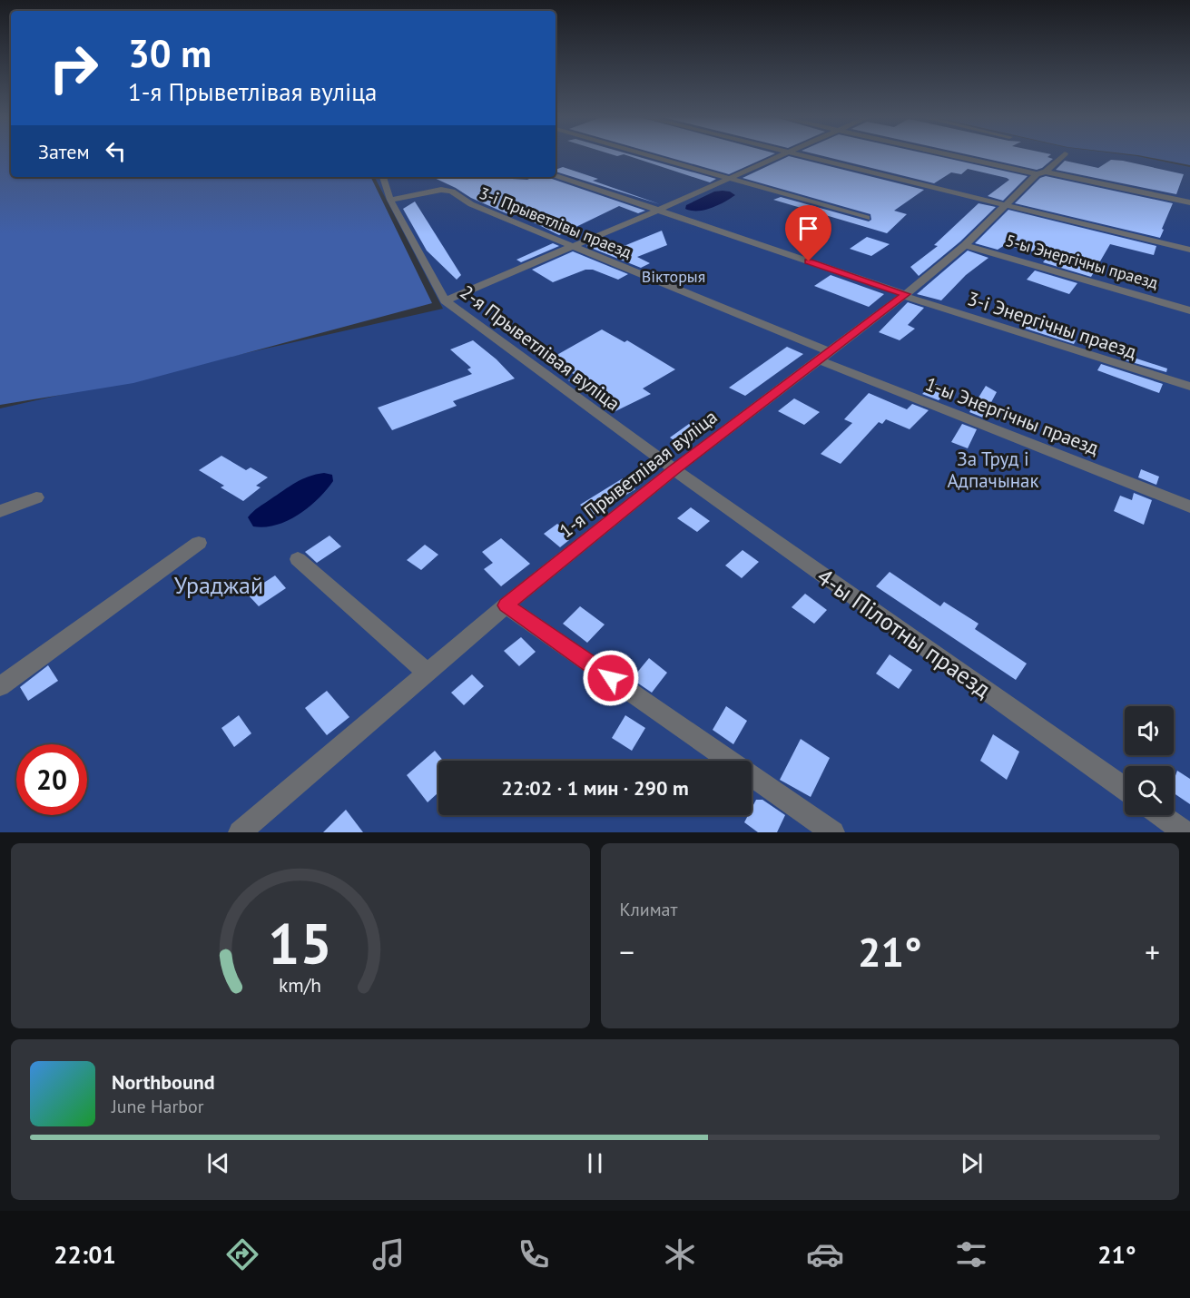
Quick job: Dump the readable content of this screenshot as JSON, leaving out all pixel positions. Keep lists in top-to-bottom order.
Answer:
{
  "streets": {
    "lane": [
      "3-і Прыветлівы праезд",
      "5-ы Энергічны праезд",
      "3-і Энергічны праезд",
      "2-я Прыветлівая вуліца",
      "1-ы Энергічны праезд",
      "1-я Прыветлівая вуліца",
      "4-ы Пілотны праезд"
    ]
  },
  "crossings": [
    ["3-і Прыветлівы праезд", "2-я Прыветлівая вуліца"],
    ["3-і Прыветлівы праезд", "1-ы Энергічны праезд"],
    ["3-і Прыветлівы праезд", "1-я Прыветлівая вуліца"],
    ["5-ы Энергічны праезд", "1-я Прыветлівая вуліца"],
    ["3-і Энергічны праезд", "1-я Прыветлівая вуліца"],
    ["2-я Прыветлівая вуліца", "1-я Прыветлівая вуліца"],
    ["2-я Прыветлівая вуліца", "4-ы Пілотны праезд"],
    ["1-ы Энергічны праезд", "1-я Прыветлівая вуліца"],
    ["1-я Прыветлівая вуліца", "4-ы Пілотны праезд"]
  ],
  "parks": ["Вікторыя", "За Труд і Адпачынак", "Ураджай"],
  "page": {
    "turn": ["30 m", "1-я Прыветлівая вуліца"],
    "then": "Затем",
    "limit": "20",
    "trip": "22:02 · 1 мин · 290 m",
    "tile": "Климат",
    "heat": ["−", "21°", "+"],
    "song": ["Northbound", "June Harbor"],
    "tabs": ["22:01", "21°"],
    "gauge": ["15", "km/h"]
  }
}
